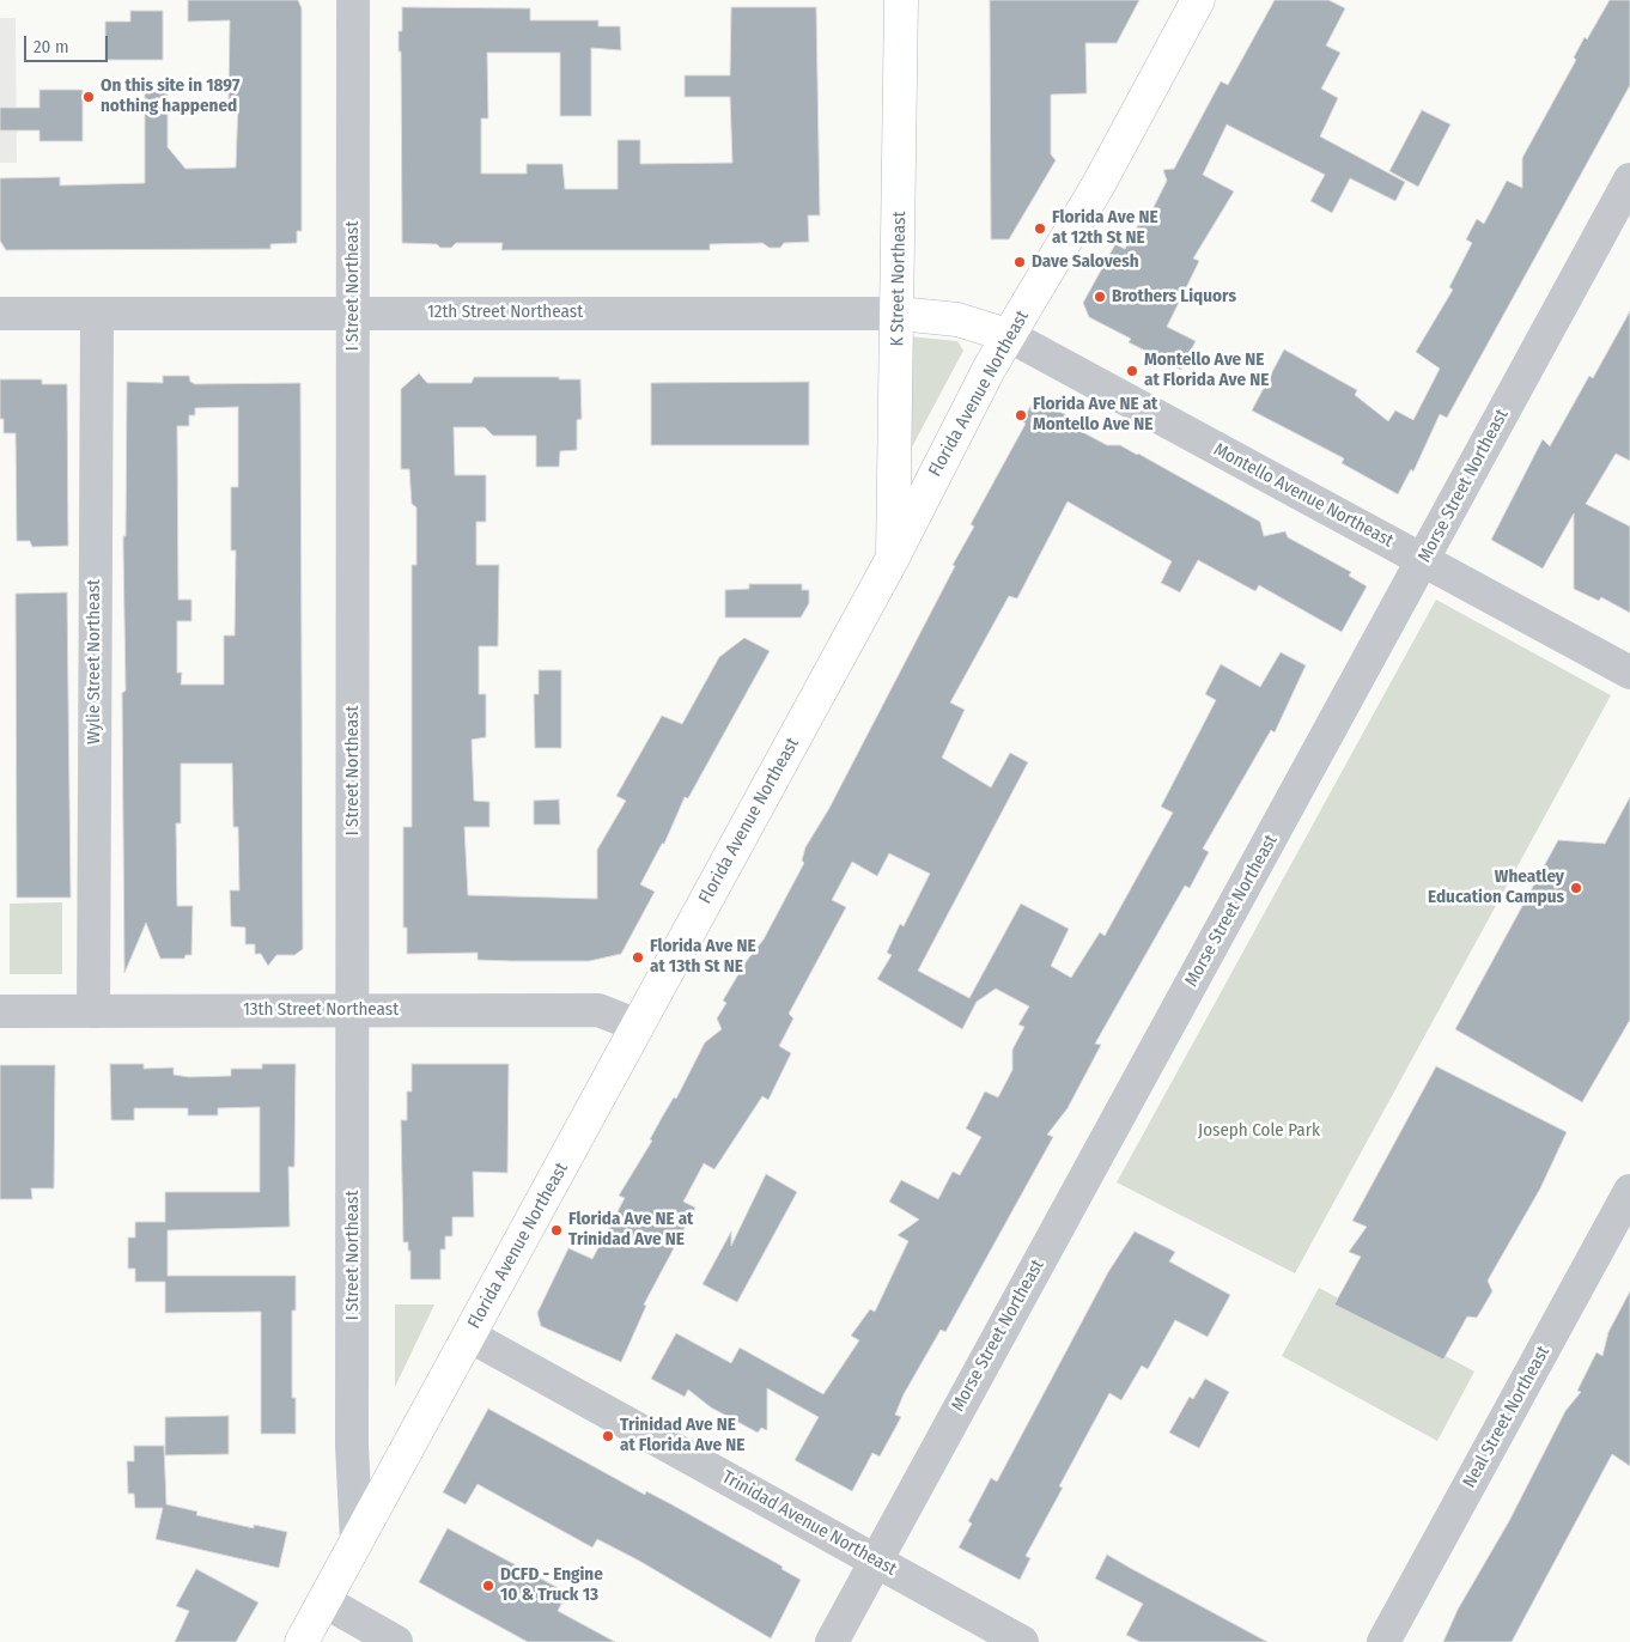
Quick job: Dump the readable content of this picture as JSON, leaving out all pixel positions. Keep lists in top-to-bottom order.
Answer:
{
  "streets": {
    "main road": ["K Street Northeast", "12th Street Northeast", "Florida Avenue Northeast"],
    "street": [
      "I Street Northeast",
      "Morse Street Northeast",
      "Montello Avenue Northeast",
      "Wylie Street Northeast",
      "13th Street Northeast",
      "Neal Street Northeast",
      "Trinidad Avenue Northeast"
    ]
  },
  "crossings": [
    ["K Street Northeast", "12th Street Northeast"],
    ["K Street Northeast", "Florida Avenue Northeast"],
    ["I Street Northeast", "12th Street Northeast"],
    ["I Street Northeast", "Florida Avenue Northeast"],
    ["I Street Northeast", "13th Street Northeast"],
    ["12th Street Northeast", "Florida Avenue Northeast"],
    ["12th Street Northeast", "Montello Avenue Northeast"],
    ["12th Street Northeast", "Wylie Street Northeast"],
    ["Florida Avenue Northeast", "Montello Avenue Northeast"],
    ["Florida Avenue Northeast", "13th Street Northeast"],
    ["Florida Avenue Northeast", "Trinidad Avenue Northeast"],
    ["Morse Street Northeast", "Montello Avenue Northeast"],
    ["Morse Street Northeast", "Trinidad Avenue Northeast"],
    ["Wylie Street Northeast", "13th Street Northeast"]
  ],
  "parks": ["Joseph Cole Park"],
  "places": [
    "On this site in 1897 nothing happened",
    "Florida Ave NE at 12th St NE",
    "Dave Salovesh",
    "Brothers Liquors",
    "Montello Ave NE at Florida Ave NE",
    "Florida Ave NE at Montello Ave NE",
    "Wheatley Education Campus",
    "Florida Ave NE at 13th St NE",
    "Florida Ave NE at Trinidad Ave NE",
    "Trinidad Ave NE at Florida Ave NE",
    "DCFD - Engine 10 & Truck 13"
  ],
  "scale_bar": "20 m"
}
